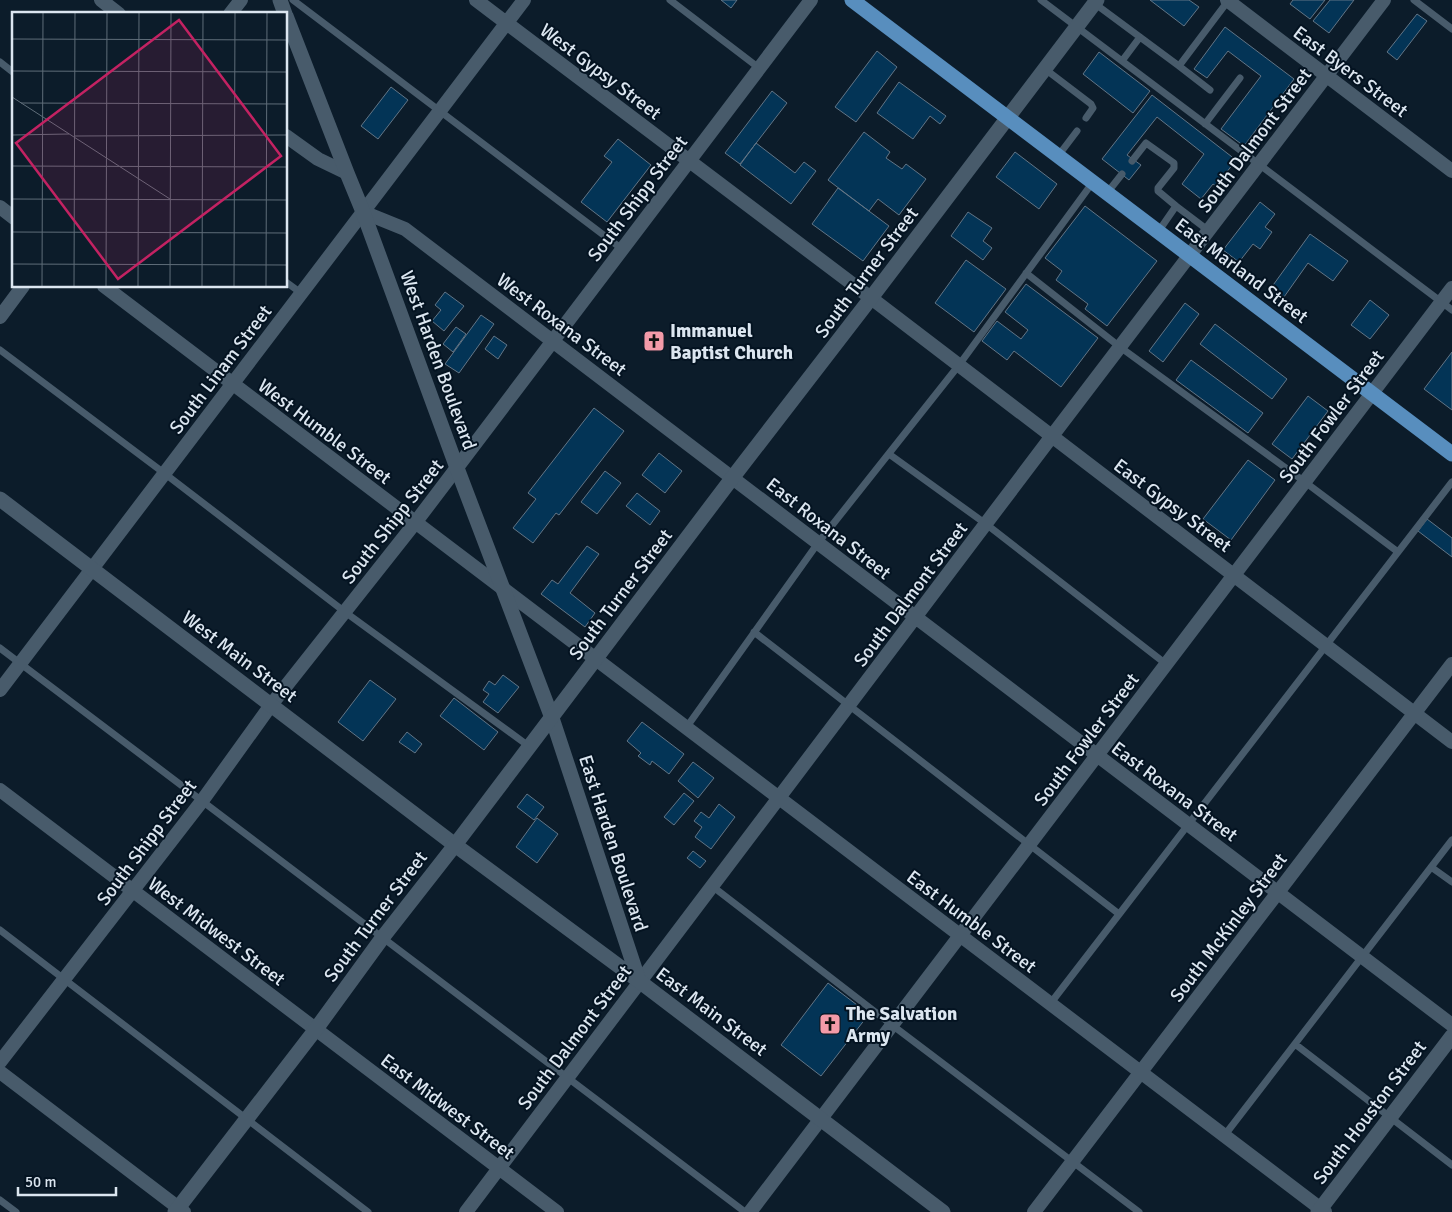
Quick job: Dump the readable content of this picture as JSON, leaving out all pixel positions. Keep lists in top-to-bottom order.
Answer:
{
  "streets": {
    "highway": ["East Marland Street"],
    "street": [
      "West Gypsy Street",
      "East Byers Street",
      "South Dalmont Street",
      "South Shipp Street",
      "South Turner Street",
      "West Roxana Street",
      "West Harden Boulevard",
      "South Linam Street",
      "South Fowler Street",
      "West Humble Street",
      "East Gypsy Street",
      "East Roxana Street",
      "West Main Street",
      "East Harden Boulevard",
      "East Humble Street",
      "South McKinley Street",
      "West Midwest Street",
      "East Main Street",
      "East Midwest Street",
      "South Houston Street"
    ]
  },
  "crossings": [
    ["West Gypsy Street", "South Shipp Street"],
    ["West Gypsy Street", "South Turner Street"],
    ["West Gypsy Street", "South Linam Street"],
    ["West Gypsy Street", "East Gypsy Street"],
    ["East Byers Street", "South Dalmont Street"],
    ["South Dalmont Street", "East Marland Street"],
    ["South Dalmont Street", "East Gypsy Street"],
    ["South Dalmont Street", "East Roxana Street"],
    ["South Dalmont Street", "East Harden Boulevard"],
    ["South Dalmont Street", "East Humble Street"],
    ["South Dalmont Street", "East Main Street"],
    ["South Dalmont Street", "East Midwest Street"],
    ["South Shipp Street", "West Roxana Street"],
    ["South Shipp Street", "West Harden Boulevard"],
    ["South Shipp Street", "West Humble Street"],
    ["South Shipp Street", "West Main Street"],
    ["South Shipp Street", "West Midwest Street"],
    ["East Marland Street", "South Turner Street"],
    ["East Marland Street", "South Fowler Street"],
    ["South Turner Street", "West Roxana Street"],
    ["South Turner Street", "West Harden Boulevard"],
    ["South Turner Street", "West Humble Street"],
    ["South Turner Street", "East Gypsy Street"],
    ["South Turner Street", "East Roxana Street"],
    ["South Turner Street", "West Main Street"],
    ["South Turner Street", "East Harden Boulevard"],
    ["South Turner Street", "East Humble Street"],
    ["South Turner Street", "West Midwest Street"],
    ["South Turner Street", "East Main Street"],
    ["South Turner Street", "East Midwest Street"],
    ["West Roxana Street", "West Harden Boulevard"],
    ["West Roxana Street", "South Linam Street"],
    ["West Roxana Street", "East Roxana Street"],
    ["West Harden Boulevard", "South Linam Street"],
    ["West Harden Boulevard", "West Humble Street"],
    ["West Harden Boulevard", "East Harden Boulevard"],
    ["South Linam Street", "West Humble Street"],
    ["South Linam Street", "West Main Street"],
    ["South Fowler Street", "East Gypsy Street"],
    ["South Fowler Street", "East Roxana Street"],
    ["South Fowler Street", "East Humble Street"],
    ["South Fowler Street", "East Main Street"],
    ["West Humble Street", "East Humble Street"],
    ["East Gypsy Street", "South McKinley Street"],
    ["East Roxana Street", "South McKinley Street"],
    ["West Main Street", "East Main Street"],
    ["East Harden Boulevard", "East Main Street"],
    ["East Humble Street", "South McKinley Street"],
    ["East Humble Street", "South Houston Street"],
    ["West Midwest Street", "East Midwest Street"]
  ],
  "places": {
    "church": ["Immanuel Baptist Church", "The Salvation Army"]
  },
  "scale_bar": "50 m"
}
